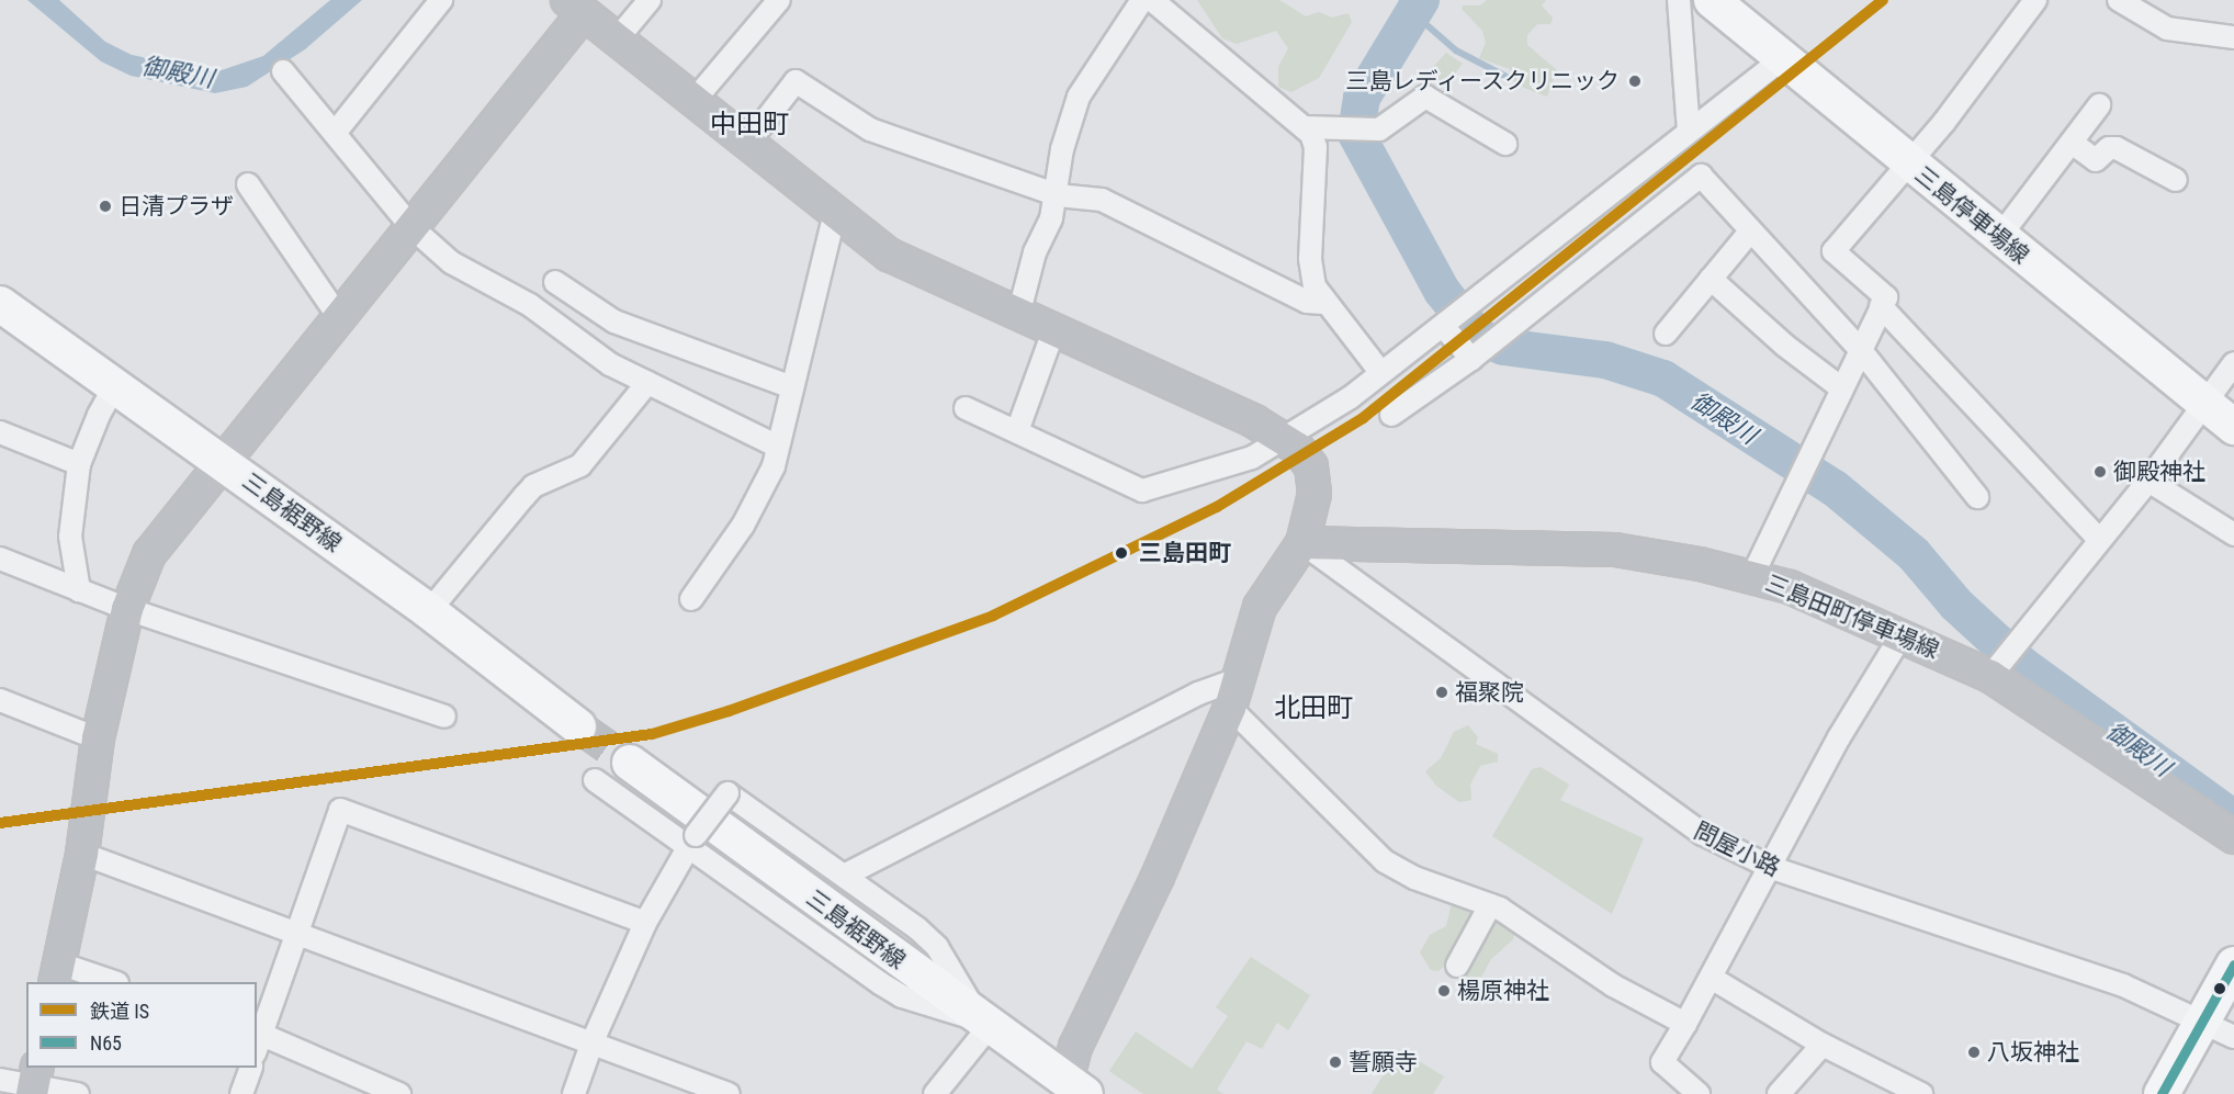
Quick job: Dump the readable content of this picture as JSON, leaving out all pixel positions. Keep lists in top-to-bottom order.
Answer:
{
  "streets": {
    "main road": ["三島停車場線", "三島裾野線"],
    "street": ["三島田町停車場線", "問屋小路"]
  },
  "crossings": [
    ["三島田町停車場線", "問屋小路"]
  ],
  "districts": ["中田町", "北田町"],
  "water": ["御殿川"],
  "places": [
    "三島レディースクリニック",
    "日清プラザ",
    "御殿神社",
    "三島田町",
    "福聚院",
    "楊原神社",
    "八坂神社",
    "誓願寺"
  ],
  "lines": ["rail line IS", "transit line N65"],
  "legend": ["鉄道 IS", "N65"]
}
